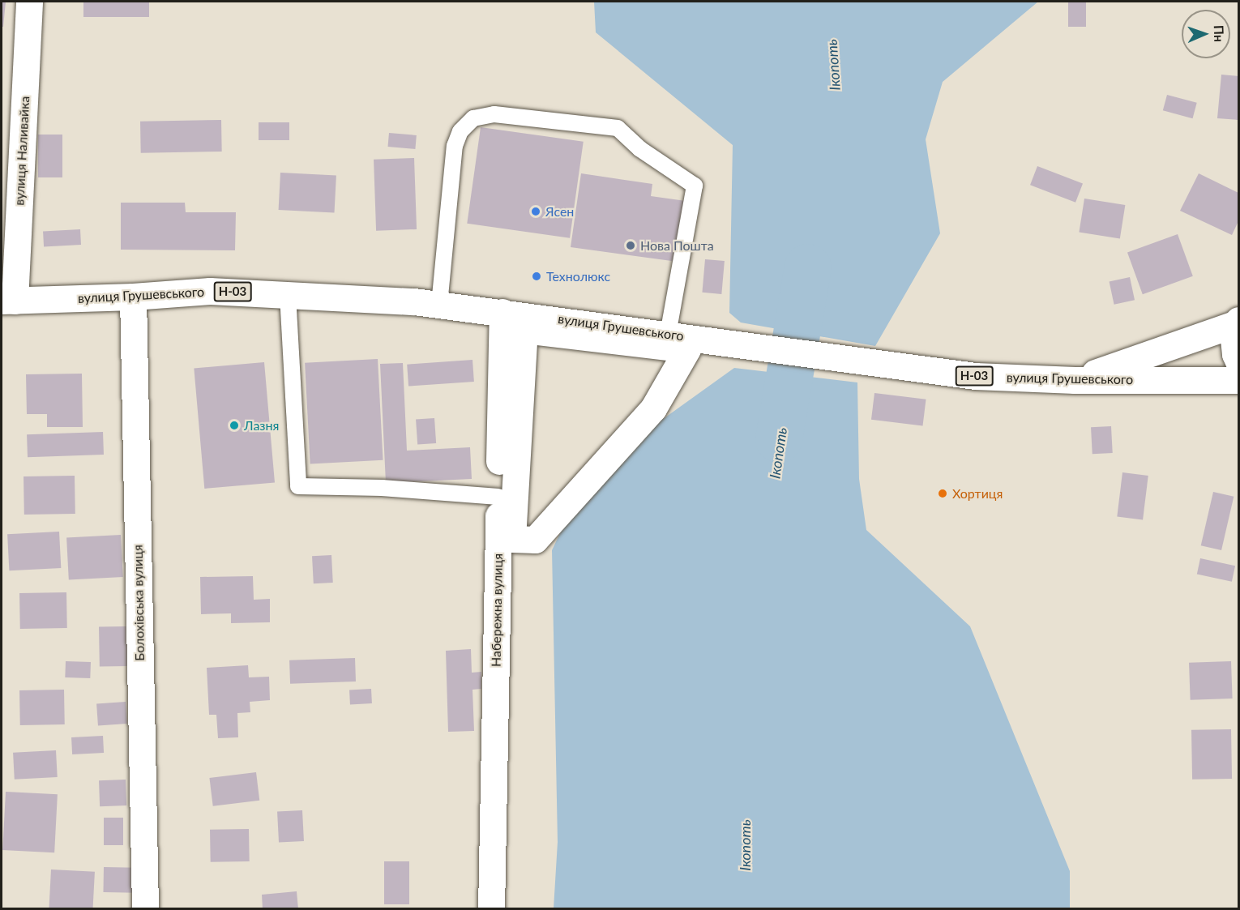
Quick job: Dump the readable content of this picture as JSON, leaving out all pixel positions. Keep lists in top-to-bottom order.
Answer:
{
  "streets": {
    "street": [
      "вулиця Наливайка",
      "Н-03",
      "вулиця Грушевського",
      "Болохівська вулиця",
      "Набережна вулиця"
    ]
  },
  "crossings": [
    ["вулиця Наливайка", "вулиця Грушевського"],
    ["Н-03", "вулиця Грушевського"],
    ["вулиця Грушевського", "Болохівська вулиця"],
    ["вулиця Грушевського", "Набережна вулиця"]
  ],
  "water": ["Ікопоть"],
  "places": [
    "Ясен",
    "Нова Пошта",
    "Технолюкс",
    "Лазня",
    "Хортиця"
  ],
  "north": "right"
}
